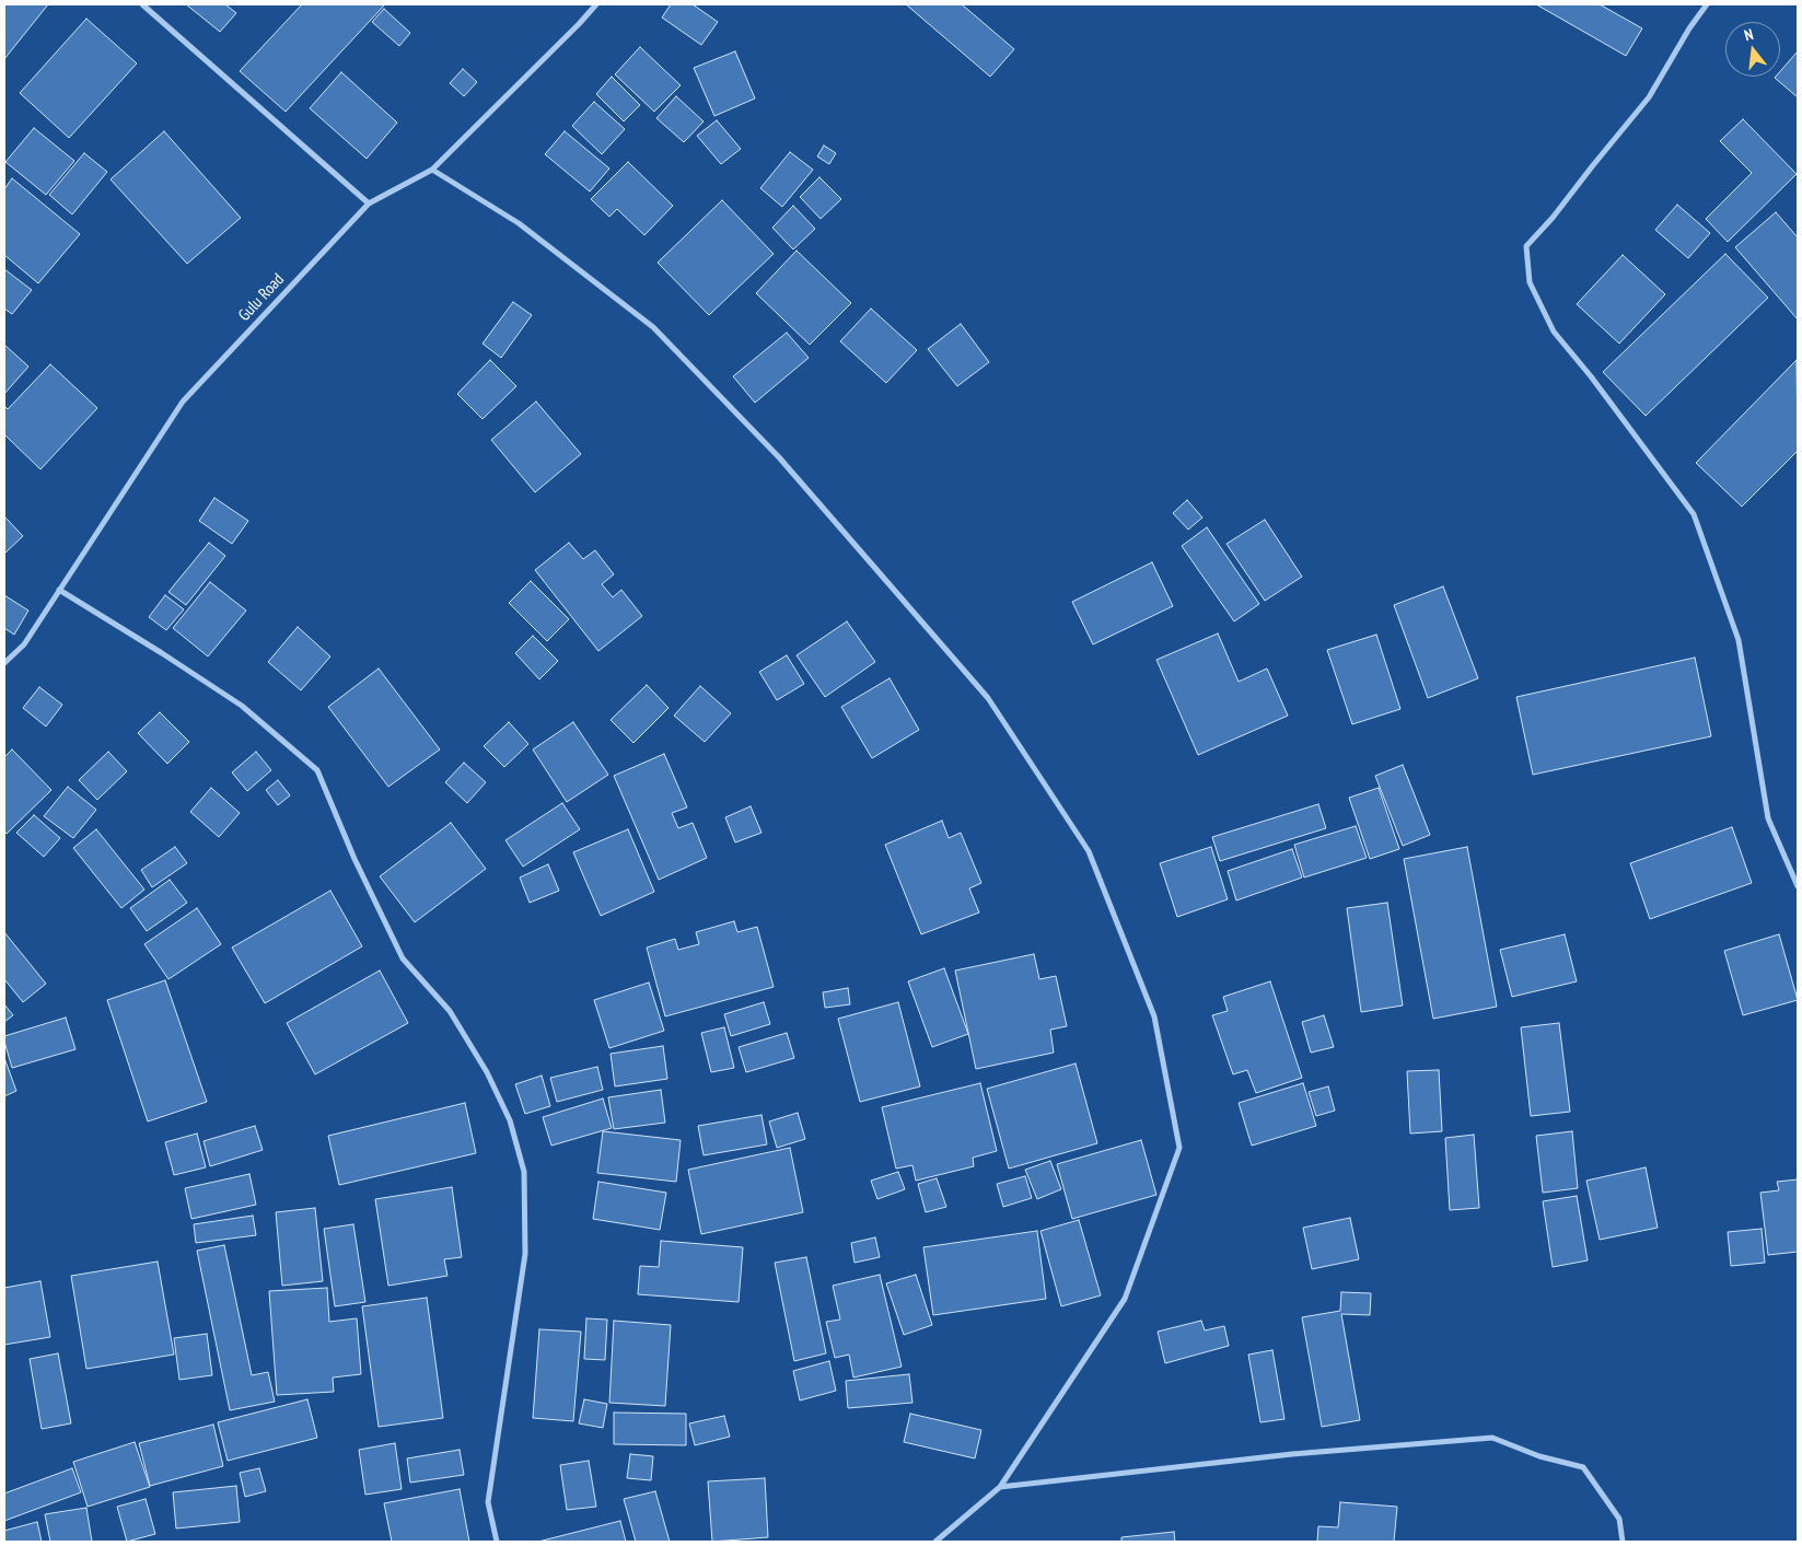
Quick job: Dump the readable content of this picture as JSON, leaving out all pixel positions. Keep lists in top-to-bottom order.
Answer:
{
  "streets": {
    "street": ["Gulu Road"]
  },
  "north": "top"
}
